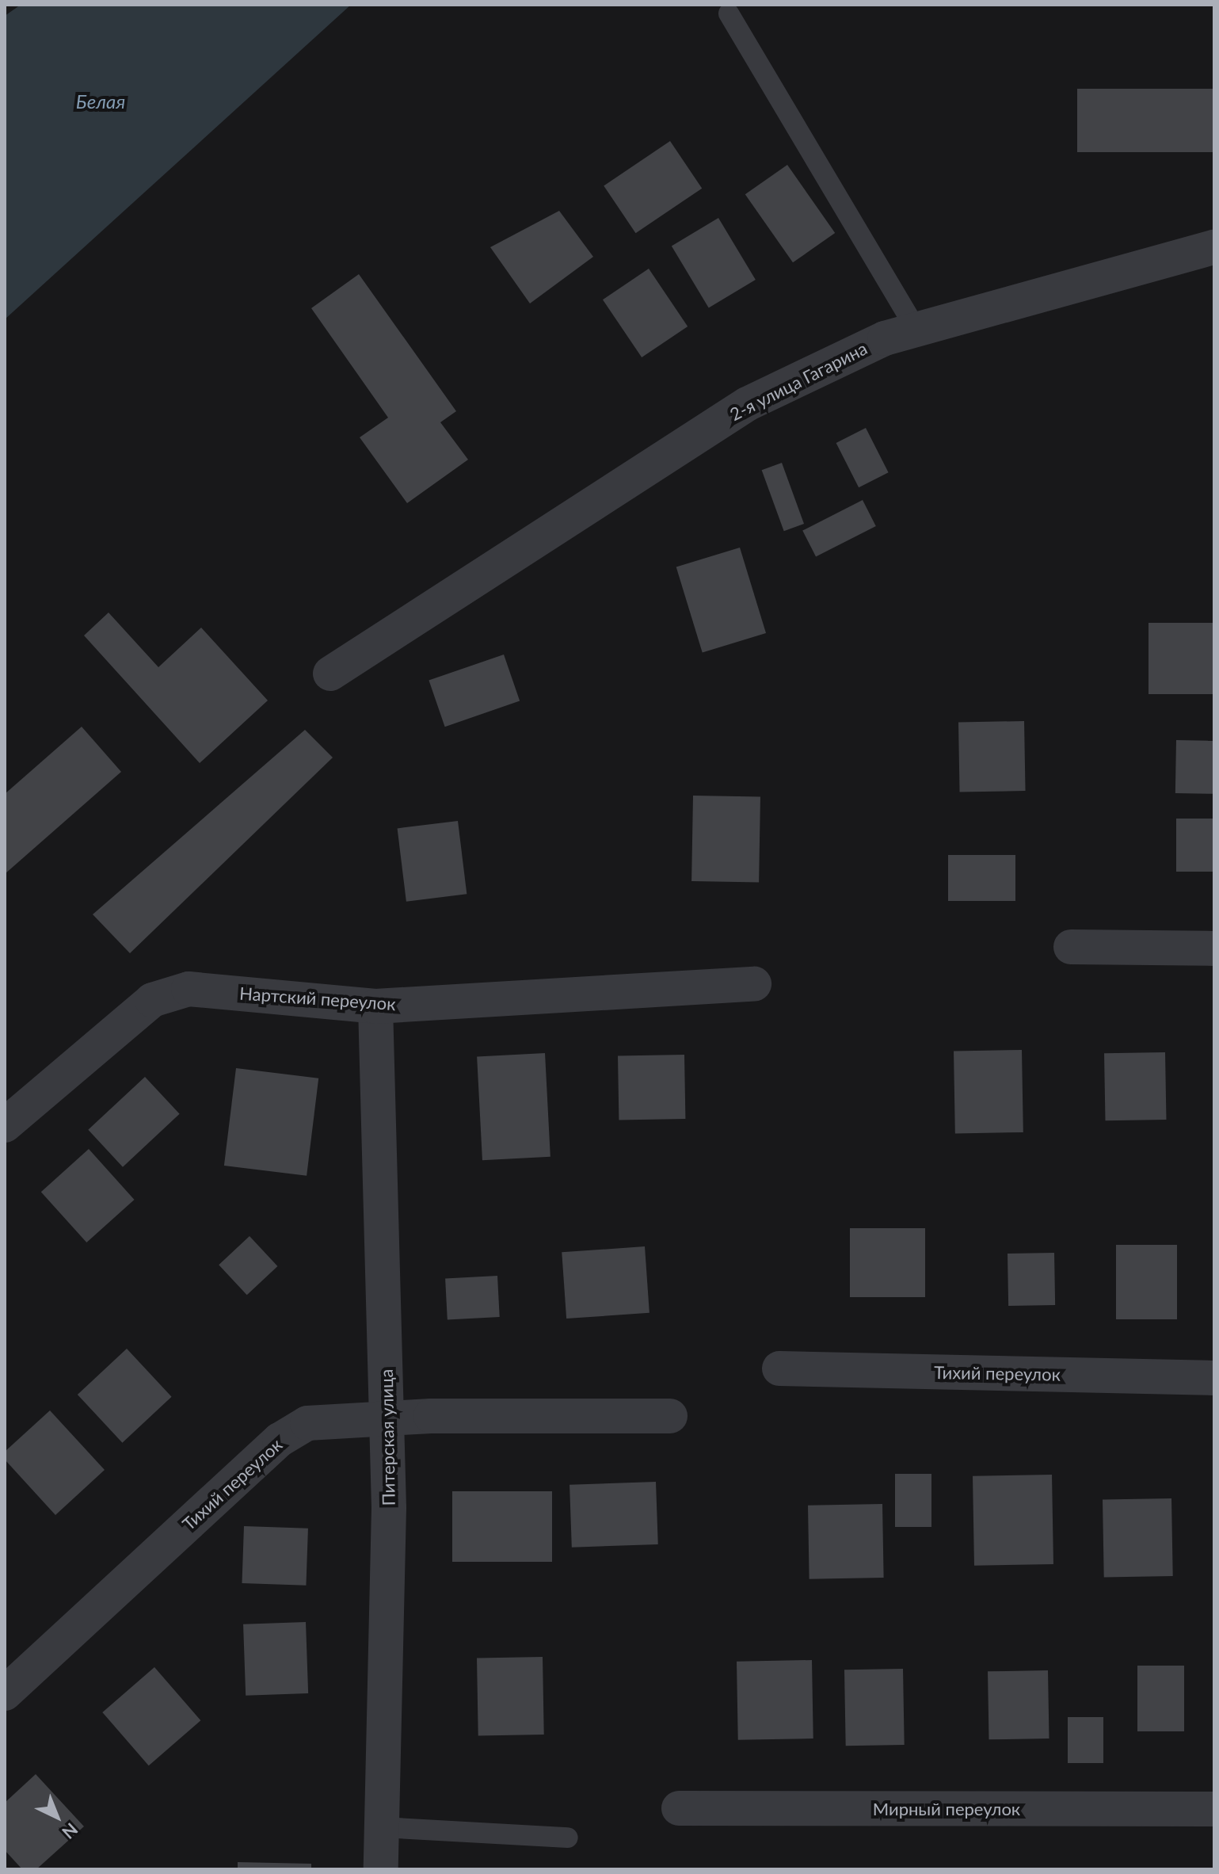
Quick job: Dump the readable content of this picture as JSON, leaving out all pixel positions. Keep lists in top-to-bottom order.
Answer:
{
  "streets": {
    "street": [
      "2-я улица Гагарина",
      "Нартский переулок",
      "Тихий переулок",
      "Питерская улица",
      "Мирный переулок"
    ]
  },
  "crossings": [
    ["Нартский переулок", "Питерская улица"],
    ["Тихий переулок", "Питерская улица"]
  ],
  "water": ["Белая"],
  "north": "bottom right"
}
